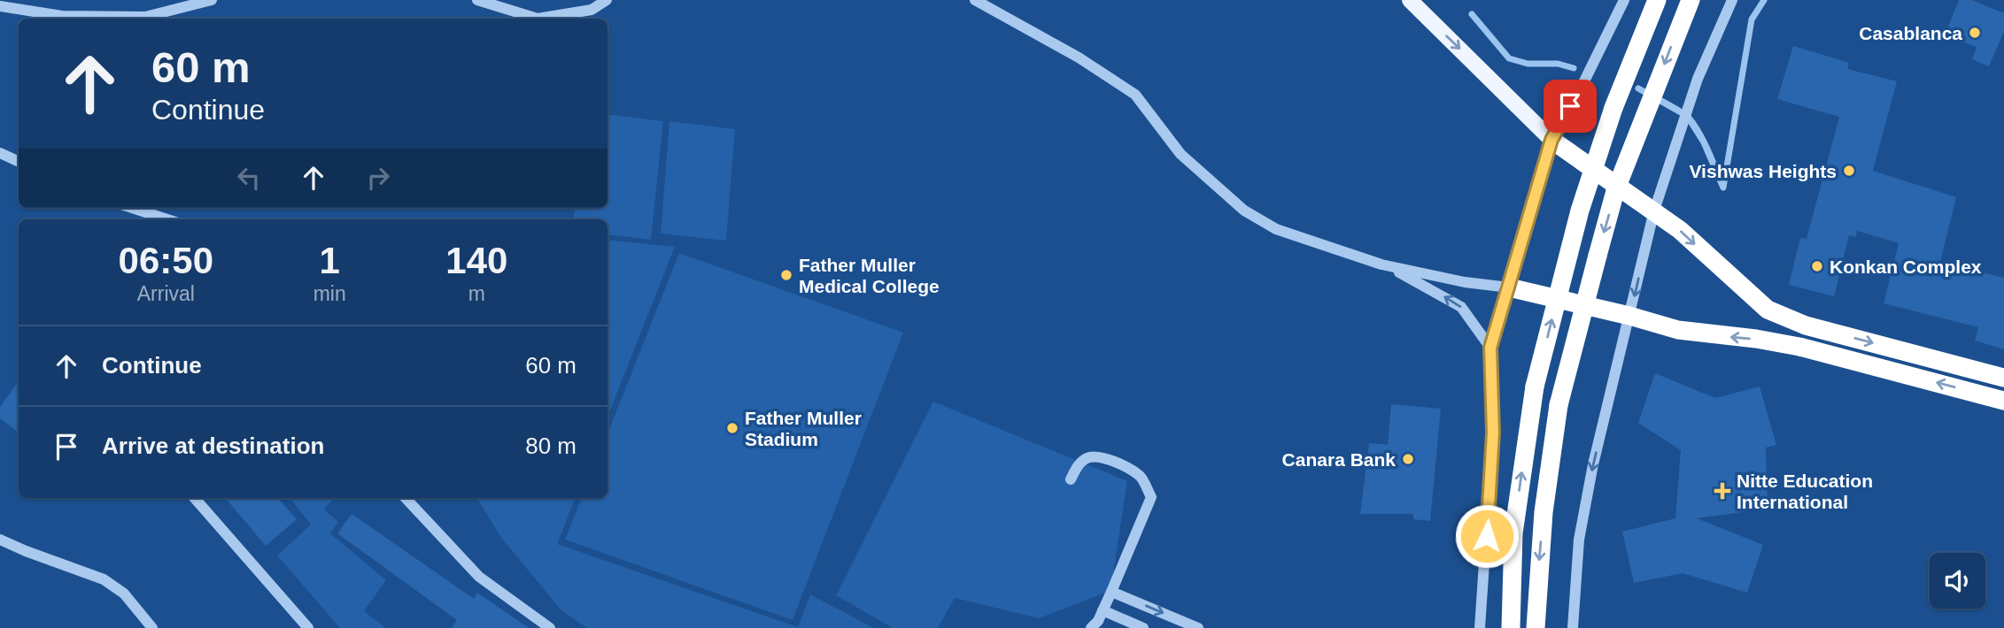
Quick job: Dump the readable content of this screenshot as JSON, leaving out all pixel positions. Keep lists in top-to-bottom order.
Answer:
{
  "places": {
    "other": [
      "Casablanca",
      "Vishwas Heights",
      "Konkan Complex",
      "Father Muller Medical College",
      "Father Muller Stadium",
      "Canara Bank"
    ],
    "health": ["Nitte Education International"]
  },
  "page": {
    "turn": ["60 m", "Continue"],
    "eta": [
      "06:50",
      "Arrival",
      "1",
      "min",
      "140",
      "m"
    ],
    "list": [
      {
        "name": "Continue",
        "value": "60 m"
      },
      {
        "name": "Arrive at destination",
        "value": "80 m"
      }
    ]
  }
}
